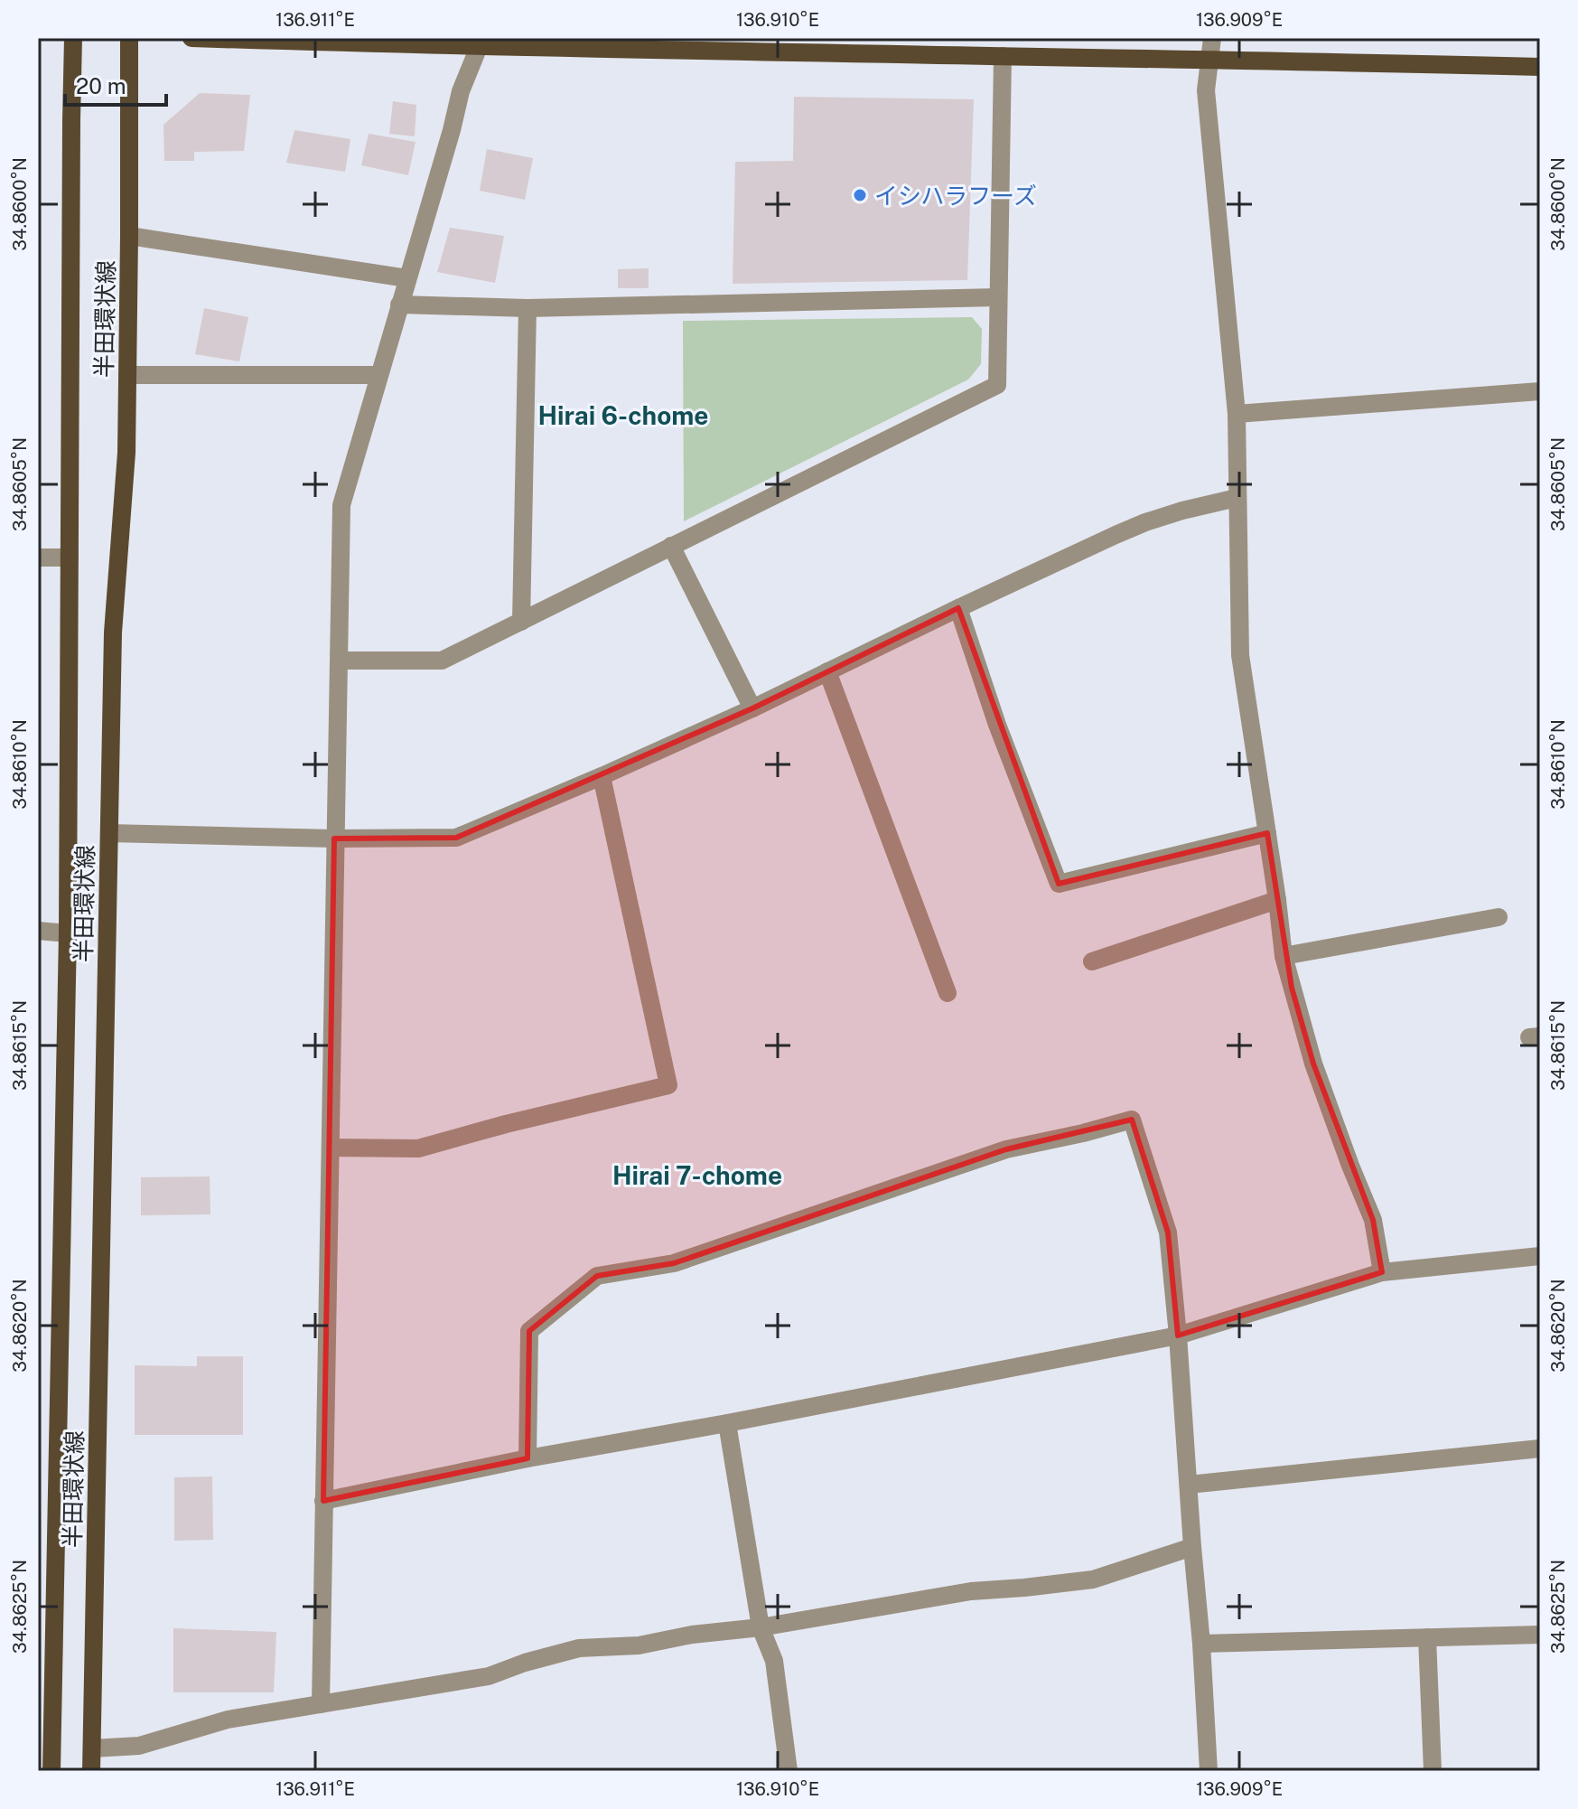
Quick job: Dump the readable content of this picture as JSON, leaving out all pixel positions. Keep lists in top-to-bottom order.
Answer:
{
  "streets": {
    "main road": ["半田環状線"]
  },
  "districts": ["Hirai 6-chome", "Hirai 7-chome"],
  "places": ["イシハラフーズ"],
  "scale_bar": "20 m",
  "coordinates": [
    "136.911°E",
    "136.910°E",
    "136.909°E",
    "34.8600°N",
    "34.8605°N",
    "34.8610°N",
    "34.8615°N",
    "34.8620°N",
    "34.8625°N"
  ]
}
